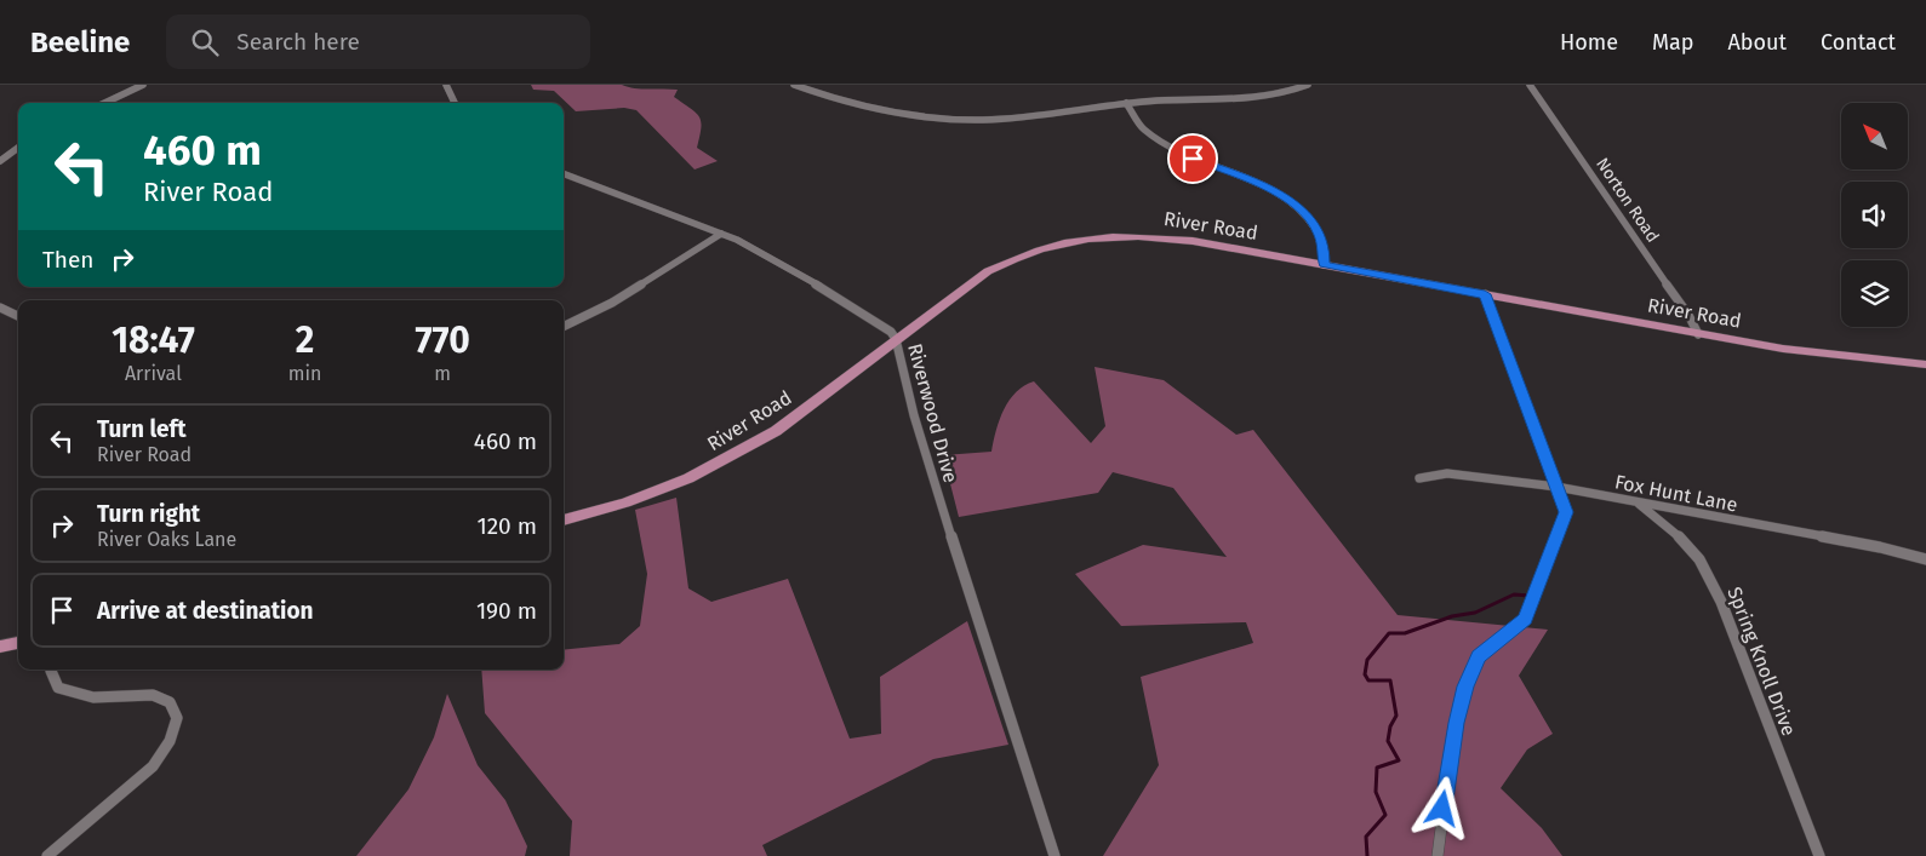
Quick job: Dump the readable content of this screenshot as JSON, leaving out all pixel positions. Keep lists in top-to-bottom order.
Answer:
{
  "streets": {
    "main road": ["River Road"],
    "street": [
      "Norton Road",
      "Riverwood Drive",
      "Fox Hunt Lane",
      "Spring Knoll Drive"
    ]
  },
  "crossings": [
    ["Norton Road", "River Road"],
    ["River Road", "Riverwood Drive"],
    ["Fox Hunt Lane", "Spring Knoll Drive"]
  ],
  "north": "top left",
  "page": {
    "header": "Beeline",
    "search": "Search here",
    "nav": [
      "Home",
      "Map",
      "About",
      "Contact"
    ],
    "turn": ["460 m", "River Road"],
    "then": "Then",
    "eta": [
      "18:47",
      "Arrival",
      "2",
      "min",
      "770",
      "m"
    ],
    "list": [
      {
        "name": "Turn left",
        "note": "River Road",
        "value": "460 m"
      },
      {
        "name": "Turn right",
        "note": "River Oaks Lane",
        "value": "120 m"
      },
      {
        "name": "Arrive at destination",
        "value": "190 m"
      }
    ]
  }
}
